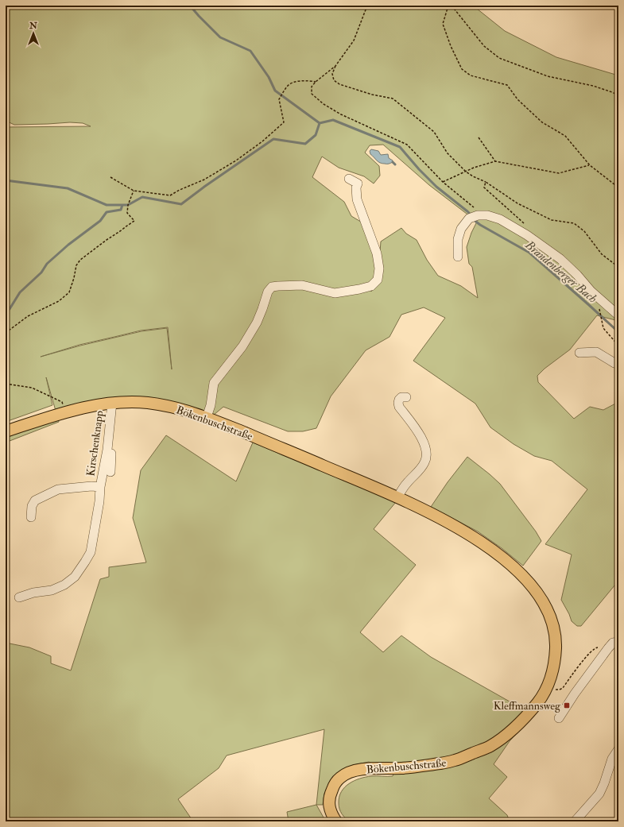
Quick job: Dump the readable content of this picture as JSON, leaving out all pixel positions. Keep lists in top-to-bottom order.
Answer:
{
  "streets": {
    "main road": ["Bökenbuschstraße"],
    "street": ["Kirschenknapp"]
  },
  "crossings": [
    ["Bökenbuschstraße", "Kirschenknapp"]
  ],
  "water": ["Brandenberger Bach"],
  "places": {
    "transit": ["Kleffmannsweg"]
  },
  "north": "top"
}
